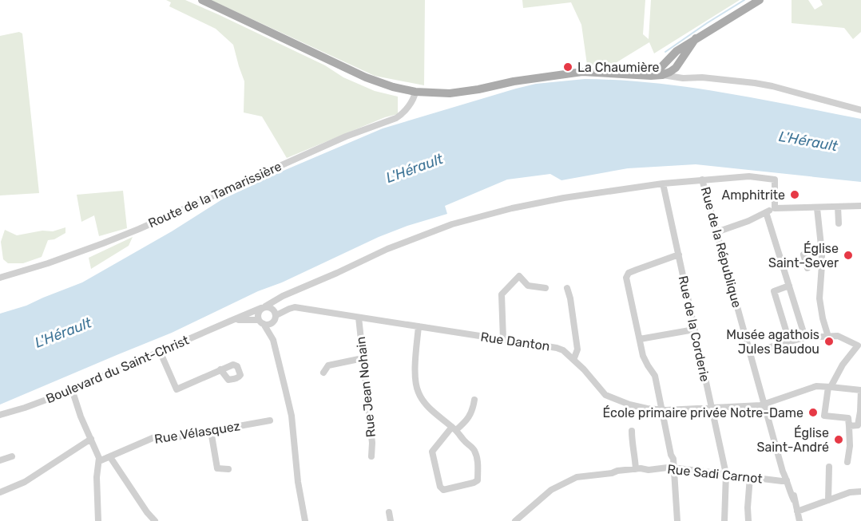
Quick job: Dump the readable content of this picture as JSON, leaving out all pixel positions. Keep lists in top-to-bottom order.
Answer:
{
  "streets": {
    "street": [
      "Route de la Tamarissière",
      "Rue de la République",
      "Rue de la Corderie",
      "Rue Danton",
      "Boulevard du Saint-Christ",
      "Rue Jean Nohain",
      "Rue Vélasquez",
      "Rue Sadi Carnot"
    ]
  },
  "crossings": [
    ["Rue de la République", "Rue Danton"],
    ["Rue de la République", "Boulevard du Saint-Christ"],
    ["Rue de la République", "Rue Sadi Carnot"],
    ["Rue de la Corderie", "Rue Danton"],
    ["Rue de la Corderie", "Boulevard du Saint-Christ"],
    ["Rue de la Corderie", "Rue Sadi Carnot"],
    ["Rue Danton", "Boulevard du Saint-Christ"],
    ["Rue Danton", "Rue Jean Nohain"]
  ],
  "water": ["L'Hérault"],
  "places": [
    "La Chaumière",
    "Amphitrite",
    "Église Saint-Sever",
    "Musée agathois Jules Baudou",
    "École primaire privée Notre-Dame",
    "Église Saint-André"
  ]
}
